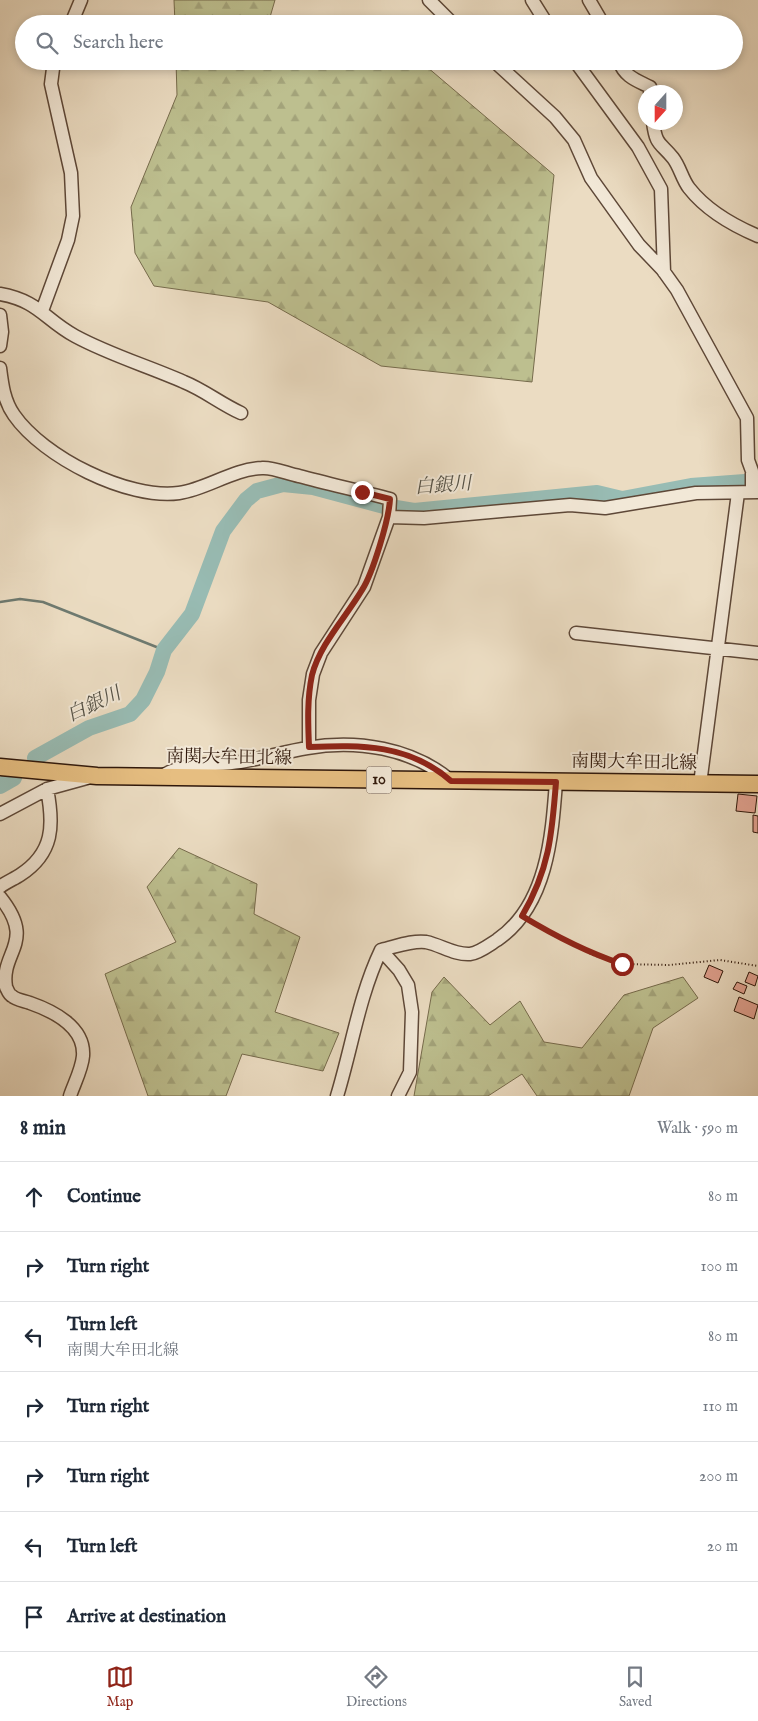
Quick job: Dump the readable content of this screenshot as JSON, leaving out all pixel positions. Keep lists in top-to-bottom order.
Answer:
{
  "streets": {
    "main road": ["南関大牟田北線", "10"]
  },
  "water": ["白銀川"],
  "north": "bottom",
  "page": {
    "search": "Search here",
    "heading": ["8 min", "Walk · 590 m"],
    "list": [
      ["Continue", "80 m"],
      ["Turn right", "100 m"],
      ["Turn left", "南関大牟田北線", "80 m"],
      ["Turn right", "110 m"],
      ["Turn right", "200 m"],
      ["Turn left", "20 m"],
      "Arrive at destination"
    ],
    "nav": ["Map", "Directions", "Saved"]
  }
}
